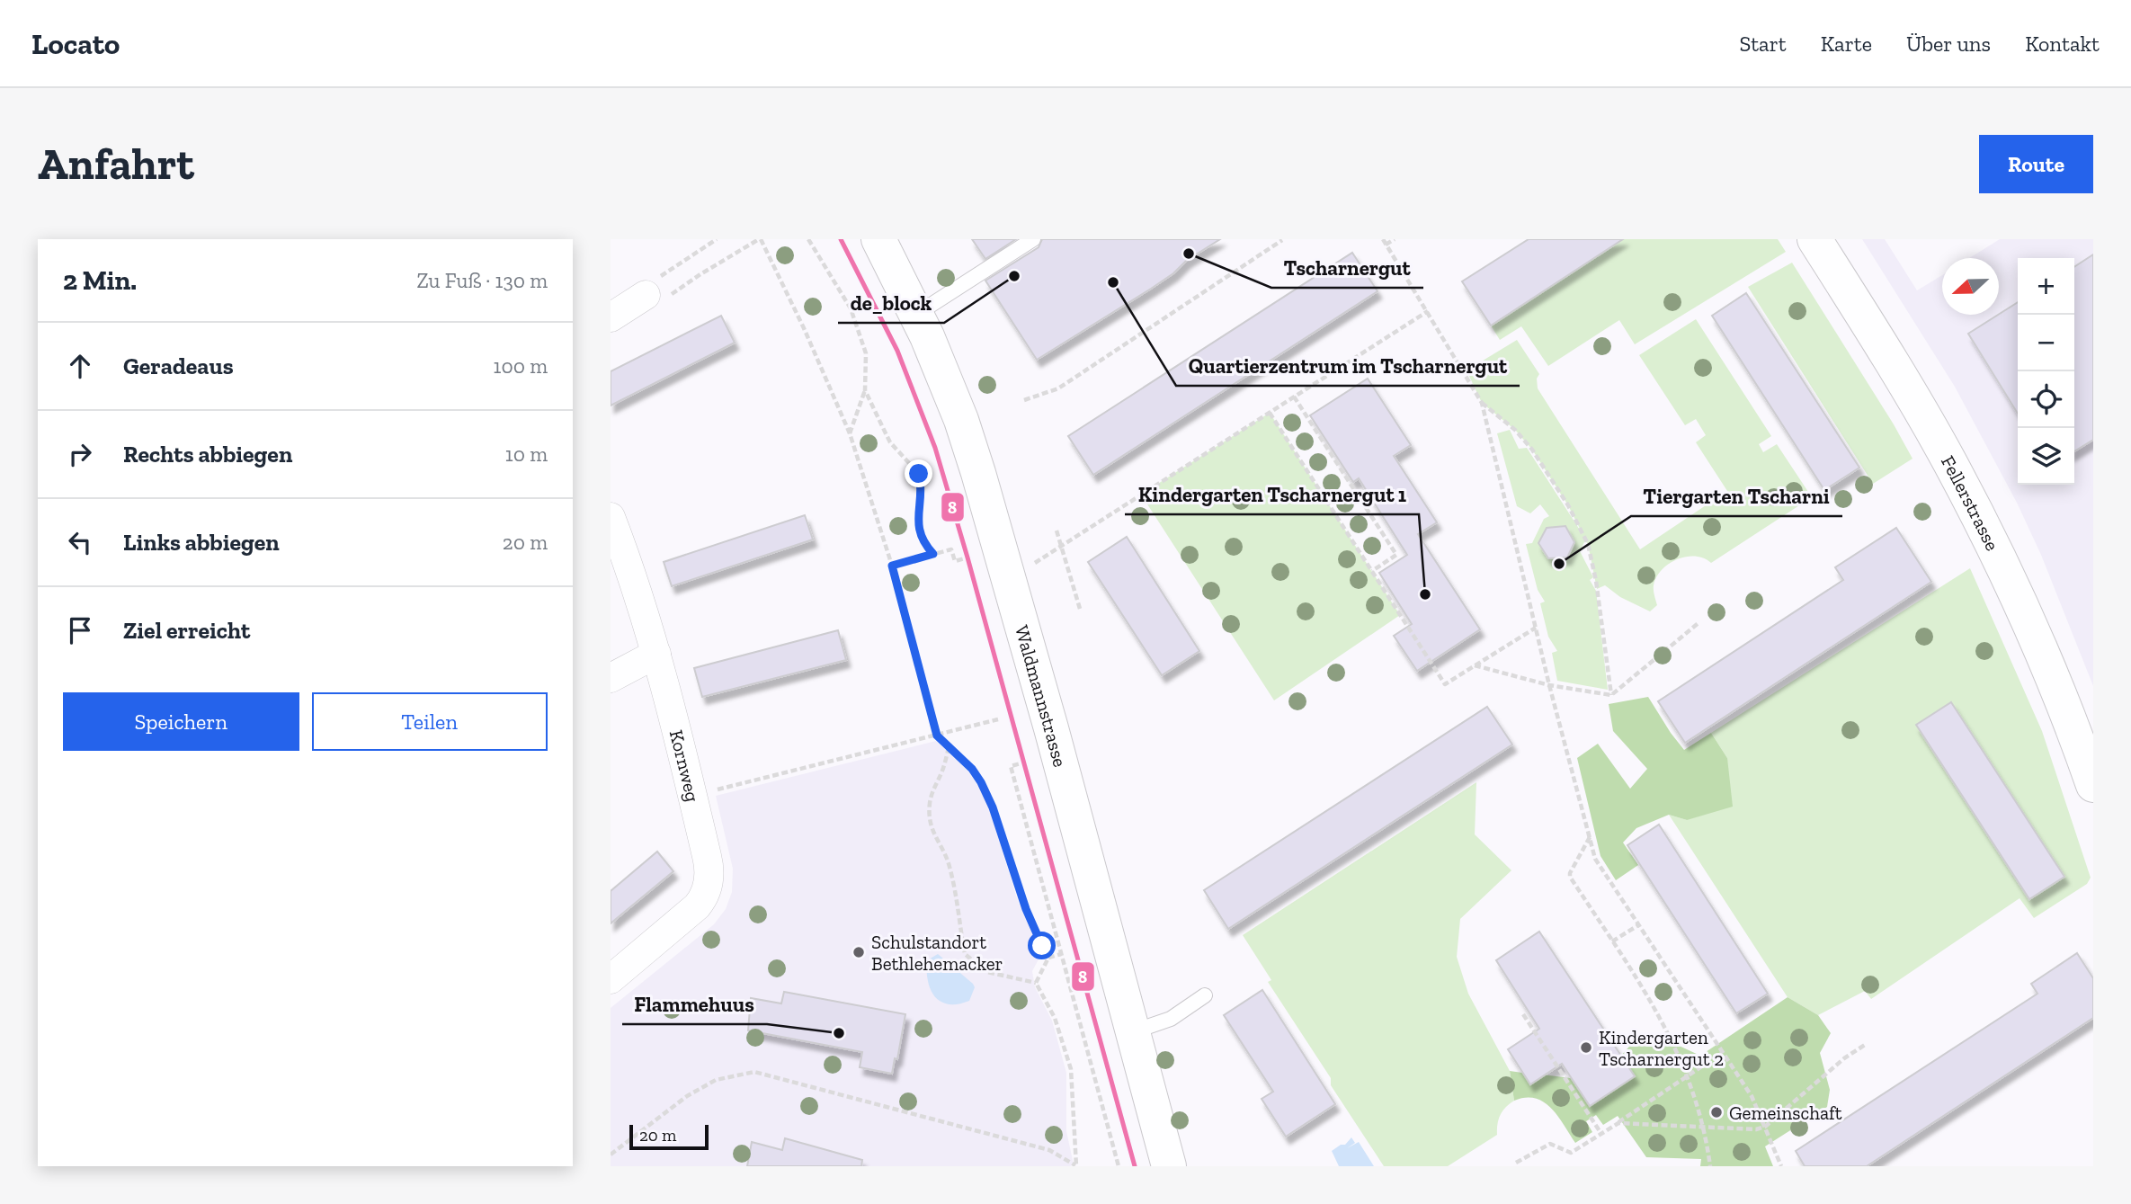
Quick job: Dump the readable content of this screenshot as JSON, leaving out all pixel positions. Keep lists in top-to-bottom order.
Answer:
{
  "streets": {
    "street": ["Fellerstrasse", "Waldmannstrasse", "Kornweg"]
  },
  "places": [
    "Tscharnergut",
    "de_block",
    "Quartierzentrum im Tscharnergut",
    "Tiergarten Tscharni",
    "Kindergarten Tscharnergut 1",
    "Schulstandort Bethlehemacker",
    "Flammehuus",
    "Kindergarten Tscharnergut 2",
    "Gemeinschaft"
  ],
  "lines": ["transit line 8"],
  "scale_bar": "20 m",
  "north": "left",
  "page": {
    "header": "Locato",
    "nav": [
      "Start",
      "Karte",
      "Über uns",
      "Kontakt"
    ],
    "buttons": [
      "Route",
      ["Speichern", "Teilen"]
    ],
    "title": "Anfahrt",
    "heading": ["2 Min.", "Zu Fuß · 130 m"],
    "map_buttons": ["+", "−"],
    "list": [
      ["Geradeaus", "100 m"],
      ["Rechts abbiegen", "10 m"],
      ["Links abbiegen", "20 m"],
      "Ziel erreicht"
    ],
    "scale": "20 m"
  }
}
